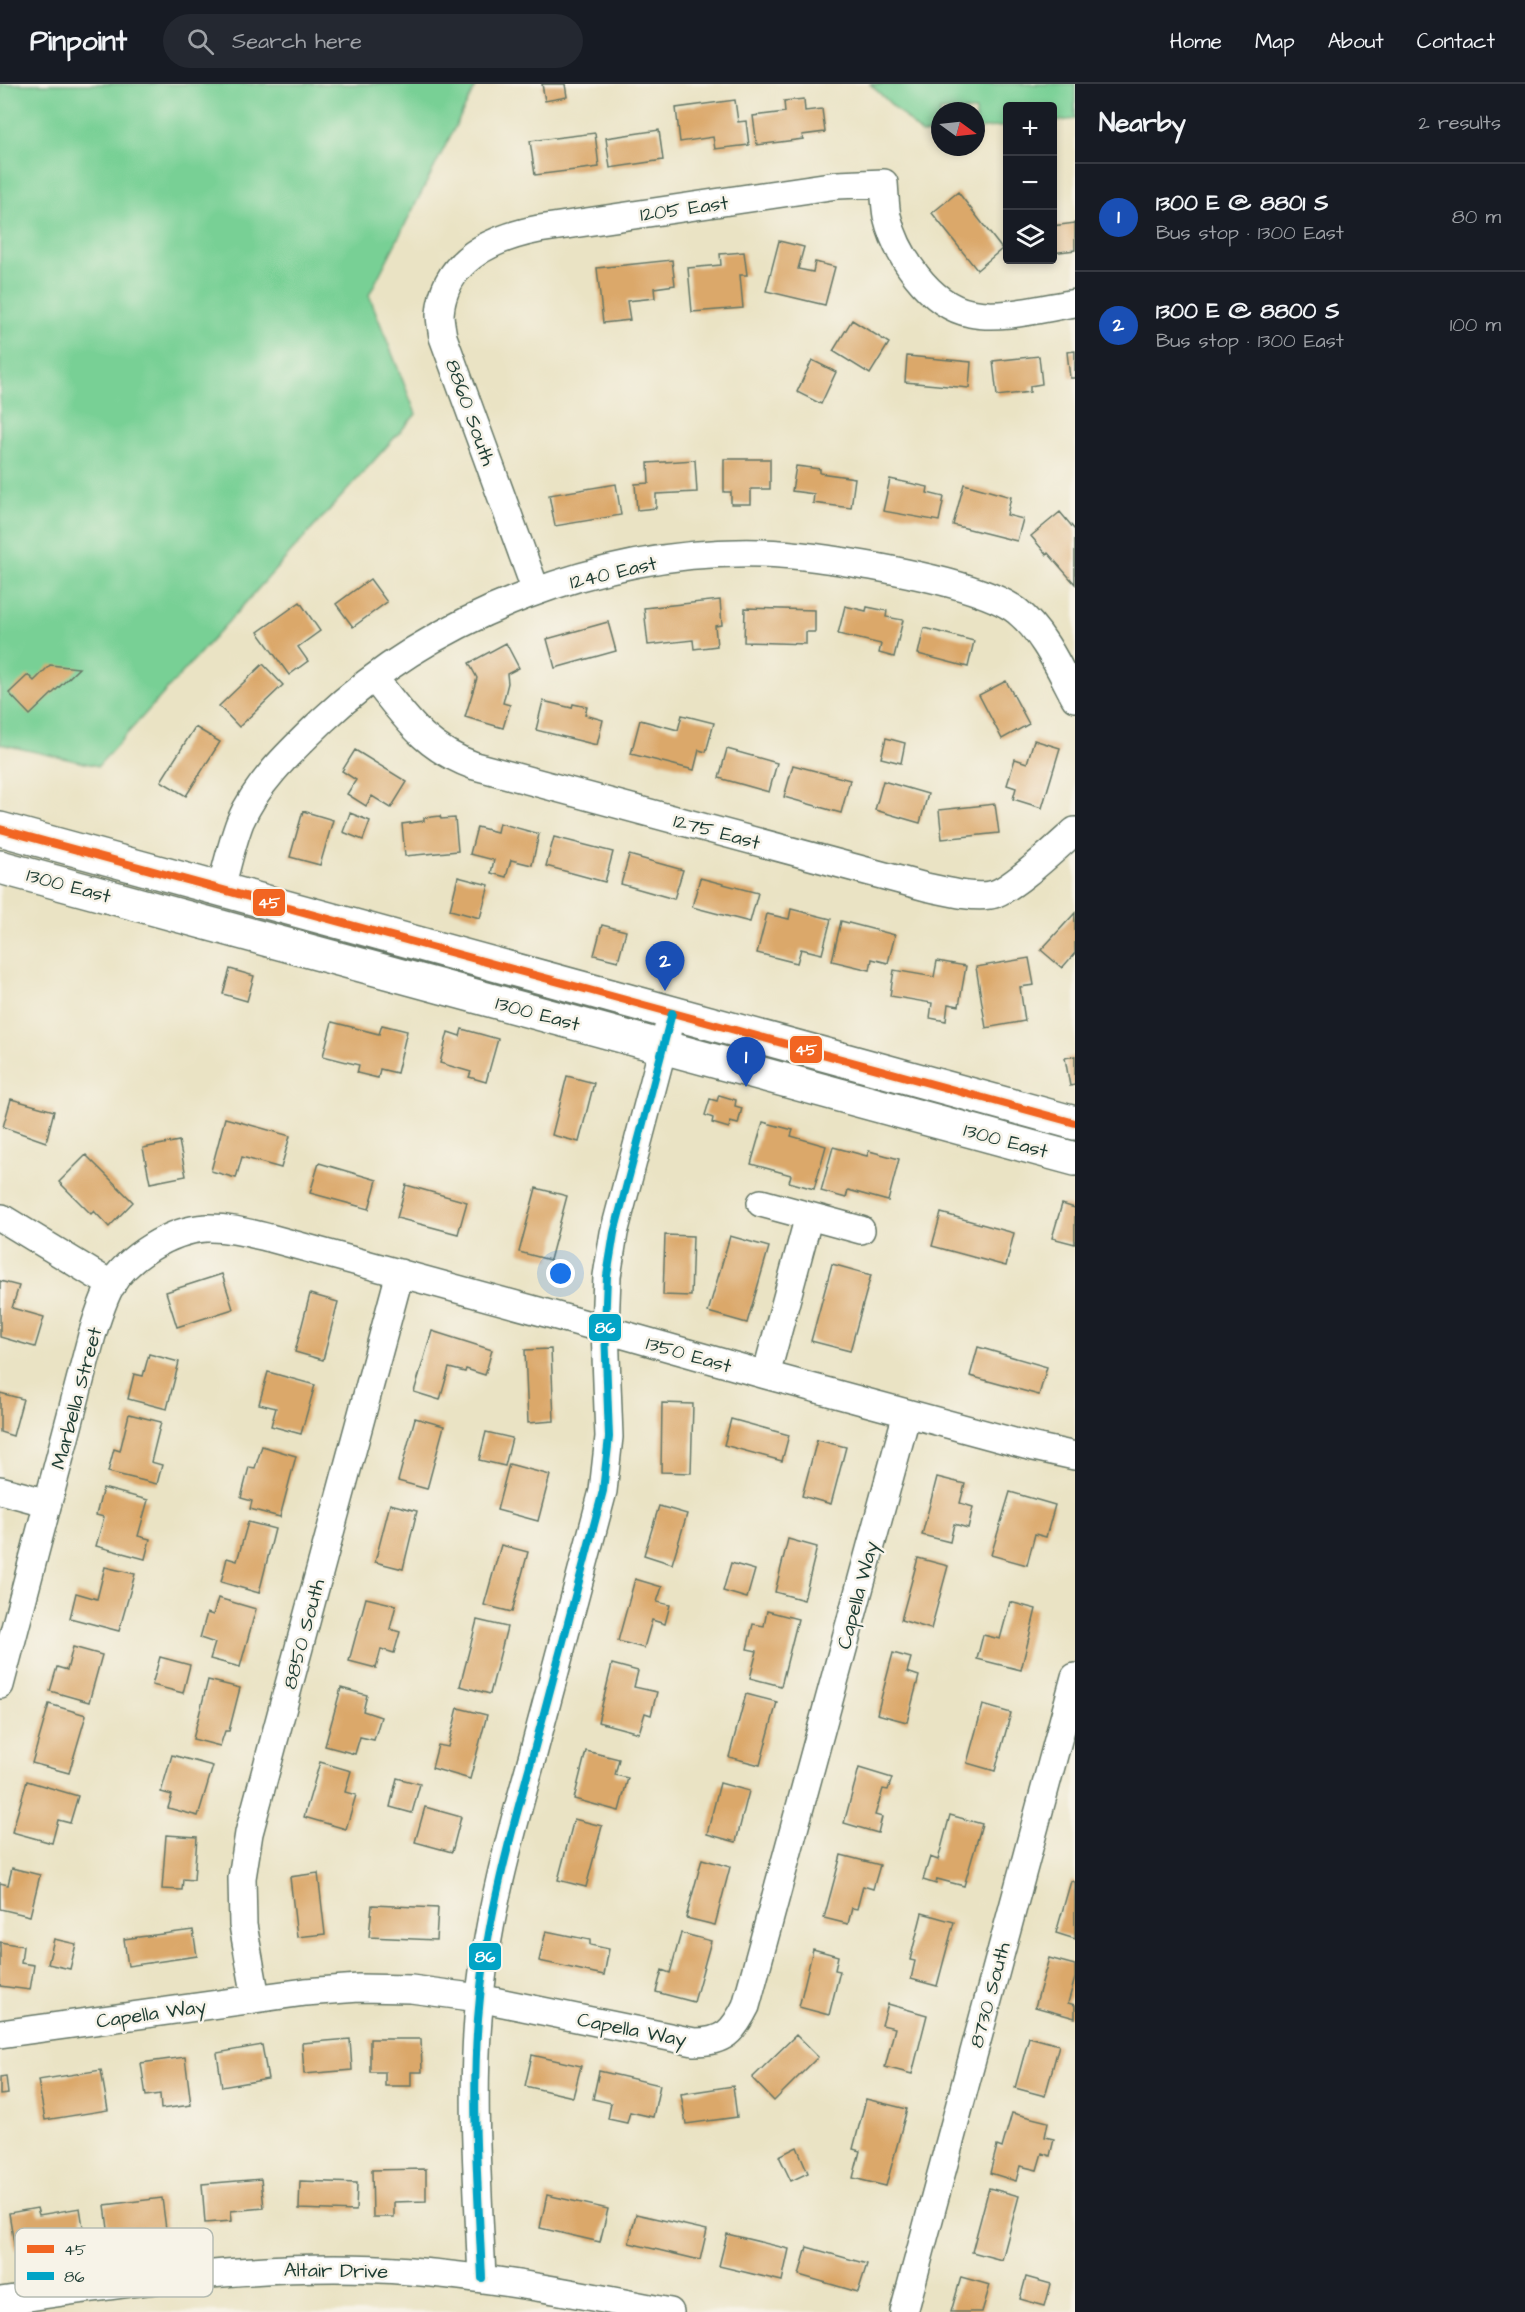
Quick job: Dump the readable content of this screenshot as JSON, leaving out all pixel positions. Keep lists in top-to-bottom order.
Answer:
{
  "streets": {
    "main road": ["1300 East"],
    "street": [
      "1205 East",
      "8860 South",
      "1240 East",
      "1275 East",
      "1350 East",
      "Marbella Street",
      "Capella Way",
      "8850 South",
      "8730 South",
      "Altair Drive"
    ]
  },
  "crossings": [
    ["1205 East", "8860 South"],
    ["8860 South", "1240 East"],
    ["1240 East", "1275 East"],
    ["1240 East", "1300 East"],
    ["1350 East", "Marbella Street"],
    ["1350 East", "Capella Way"],
    ["1350 East", "8850 South"],
    ["Capella Way", "8850 South"]
  ],
  "lines": ["transit line 45", "transit line 86"],
  "legend": ["45", "86"],
  "north": "right",
  "page": {
    "header": "Pinpoint",
    "search": "Search here",
    "nav": [
      "Home",
      "Map",
      "About",
      "Contact"
    ],
    "heading": ["Nearby", "2 results"],
    "map_buttons": ["+", "−"],
    "list": [
      {
        "mark": "1",
        "name": "1300 E @ 8801 S",
        "note": "Bus stop · 1300 East",
        "value": "80 m"
      },
      {
        "mark": "2",
        "name": "1300 E @ 8800 S",
        "note": "Bus stop · 1300 East",
        "value": "100 m"
      }
    ],
    "pins": ["2", "1"]
  }
}
